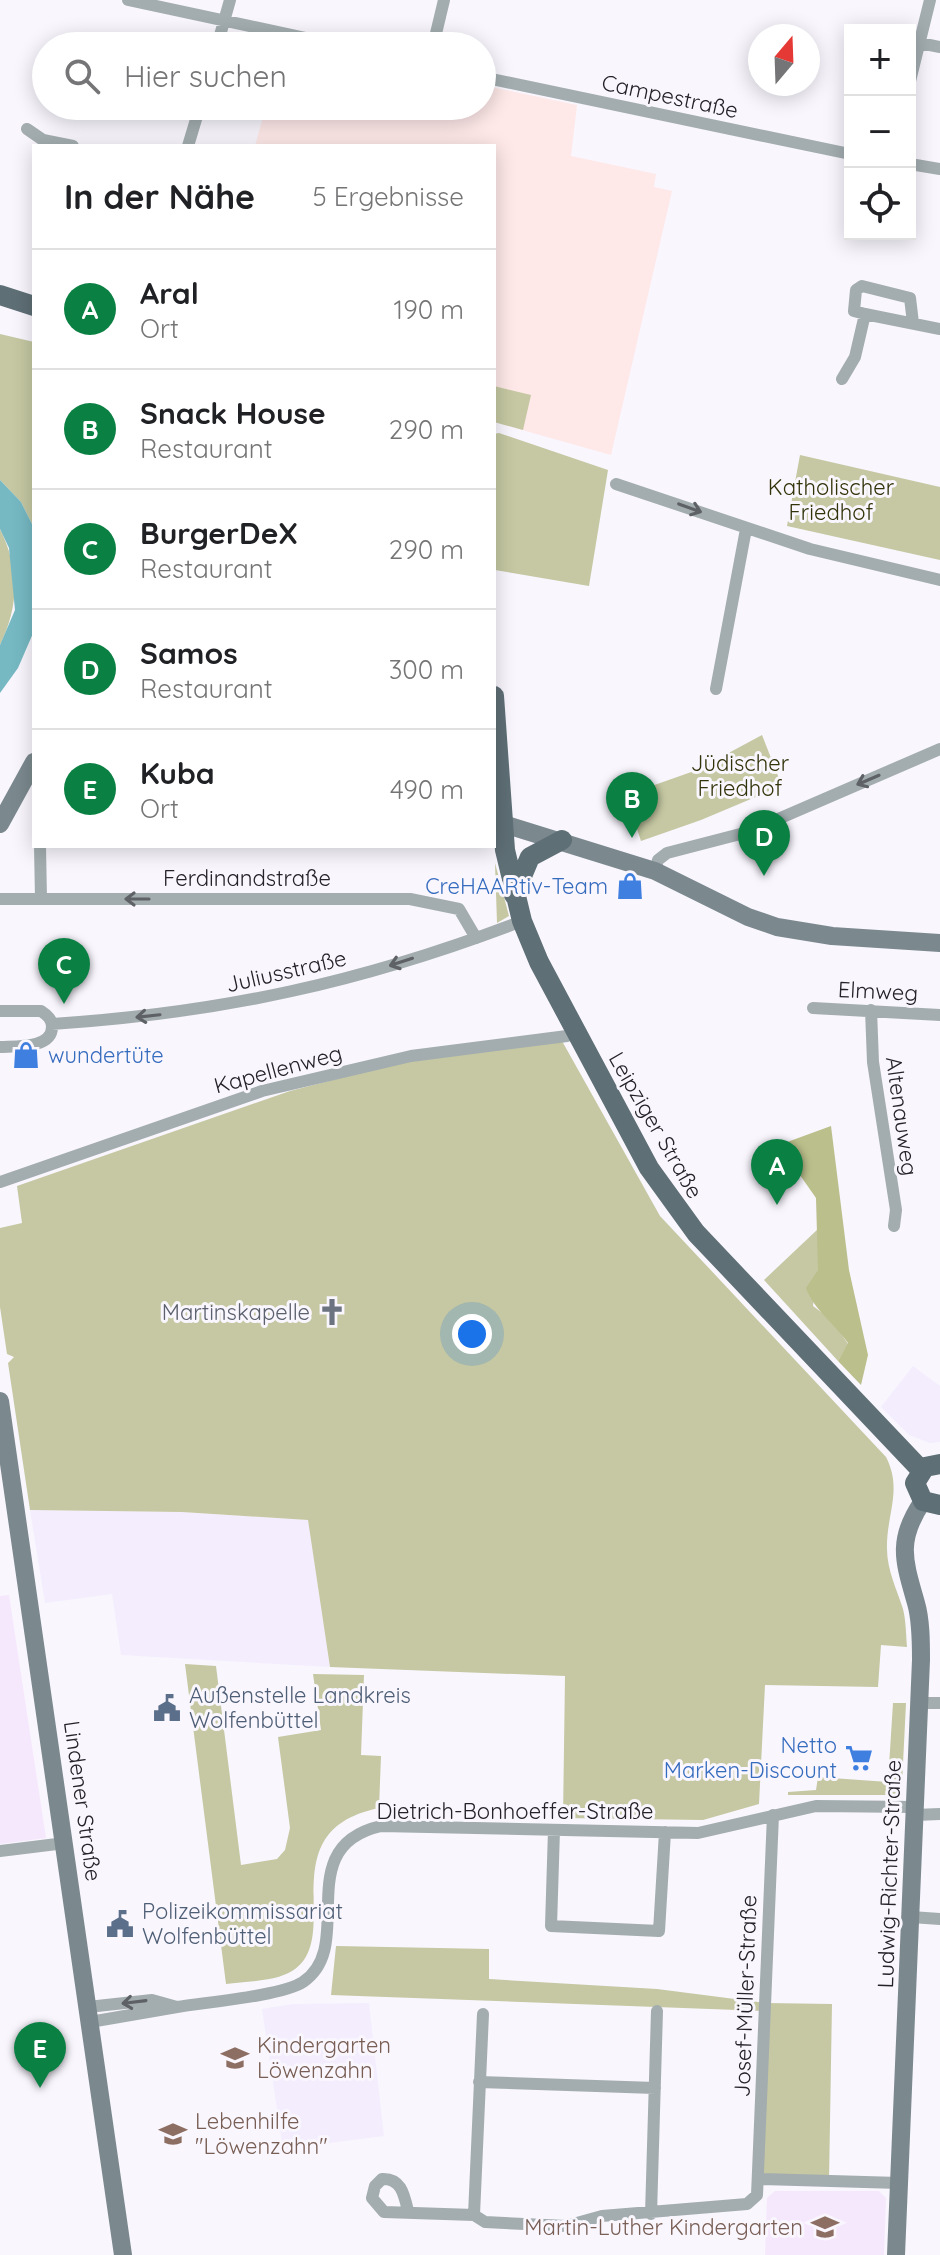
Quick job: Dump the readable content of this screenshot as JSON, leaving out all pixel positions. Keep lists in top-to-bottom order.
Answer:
{
  "streets": {
    "main road": ["Leipziger Straße", "Lindener Straße", "Ludwig-Richter-Straße"],
    "street": [
      "Campestraße",
      "Ferdinandstraße",
      "Juliusstraße",
      "Elmweg",
      "Kapellenweg",
      "Altenauweg",
      "Dietrich-Bonhoeffer-Straße",
      "Josef-Müller-Straße"
    ]
  },
  "crossings": [
    ["Ferdinandstraße", "Juliusstraße"],
    ["Juliusstraße", "Leipziger Straße"],
    ["Elmweg", "Altenauweg"],
    ["Kapellenweg", "Leipziger Straße"],
    ["Leipziger Straße", "Ludwig-Richter-Straße"],
    ["Lindener Straße", "Dietrich-Bonhoeffer-Straße"],
    ["Dietrich-Bonhoeffer-Straße", "Ludwig-Richter-Straße"],
    ["Dietrich-Bonhoeffer-Straße", "Josef-Müller-Straße"]
  ],
  "one_way": ["Ferdinandstraße", "Juliusstraße"],
  "parks": ["Katholischer Friedhof", "Jüdischer Friedhof"],
  "places": {
    "shop": ["CreHAARtiv-Team", "wundertüte"],
    "church": ["Martinskapelle"],
    "public building": ["Außenstelle Landkreis Wolfenbüttel", "Polizeikommissariat Wolfenbüttel"],
    "supermarket": ["Netto Marken-Discount"],
    "school or university": ["Kindergarten Löwenzahn", "Lebenhilfe \"Löwenzahn\"", "Martin-Luther Kindergarten"]
  },
  "north": "top",
  "page": {
    "map_buttons": ["+", "−"],
    "search": "Hier suchen",
    "heading": ["In der Nähe", "5 Ergebnisse"],
    "list": [
      {
        "mark": "A",
        "name": "Aral",
        "note": "Ort",
        "value": "190 m"
      },
      {
        "mark": "B",
        "name": "Snack House",
        "note": "Restaurant",
        "value": "290 m"
      },
      {
        "mark": "C",
        "name": "BurgerDeX",
        "note": "Restaurant",
        "value": "290 m"
      },
      {
        "mark": "D",
        "name": "Samos",
        "note": "Restaurant",
        "value": "300 m"
      },
      {
        "mark": "E",
        "name": "Kuba",
        "note": "Ort",
        "value": "490 m"
      }
    ],
    "pins": [
      "B",
      "D",
      "C",
      "A",
      "E"
    ]
  }
}
